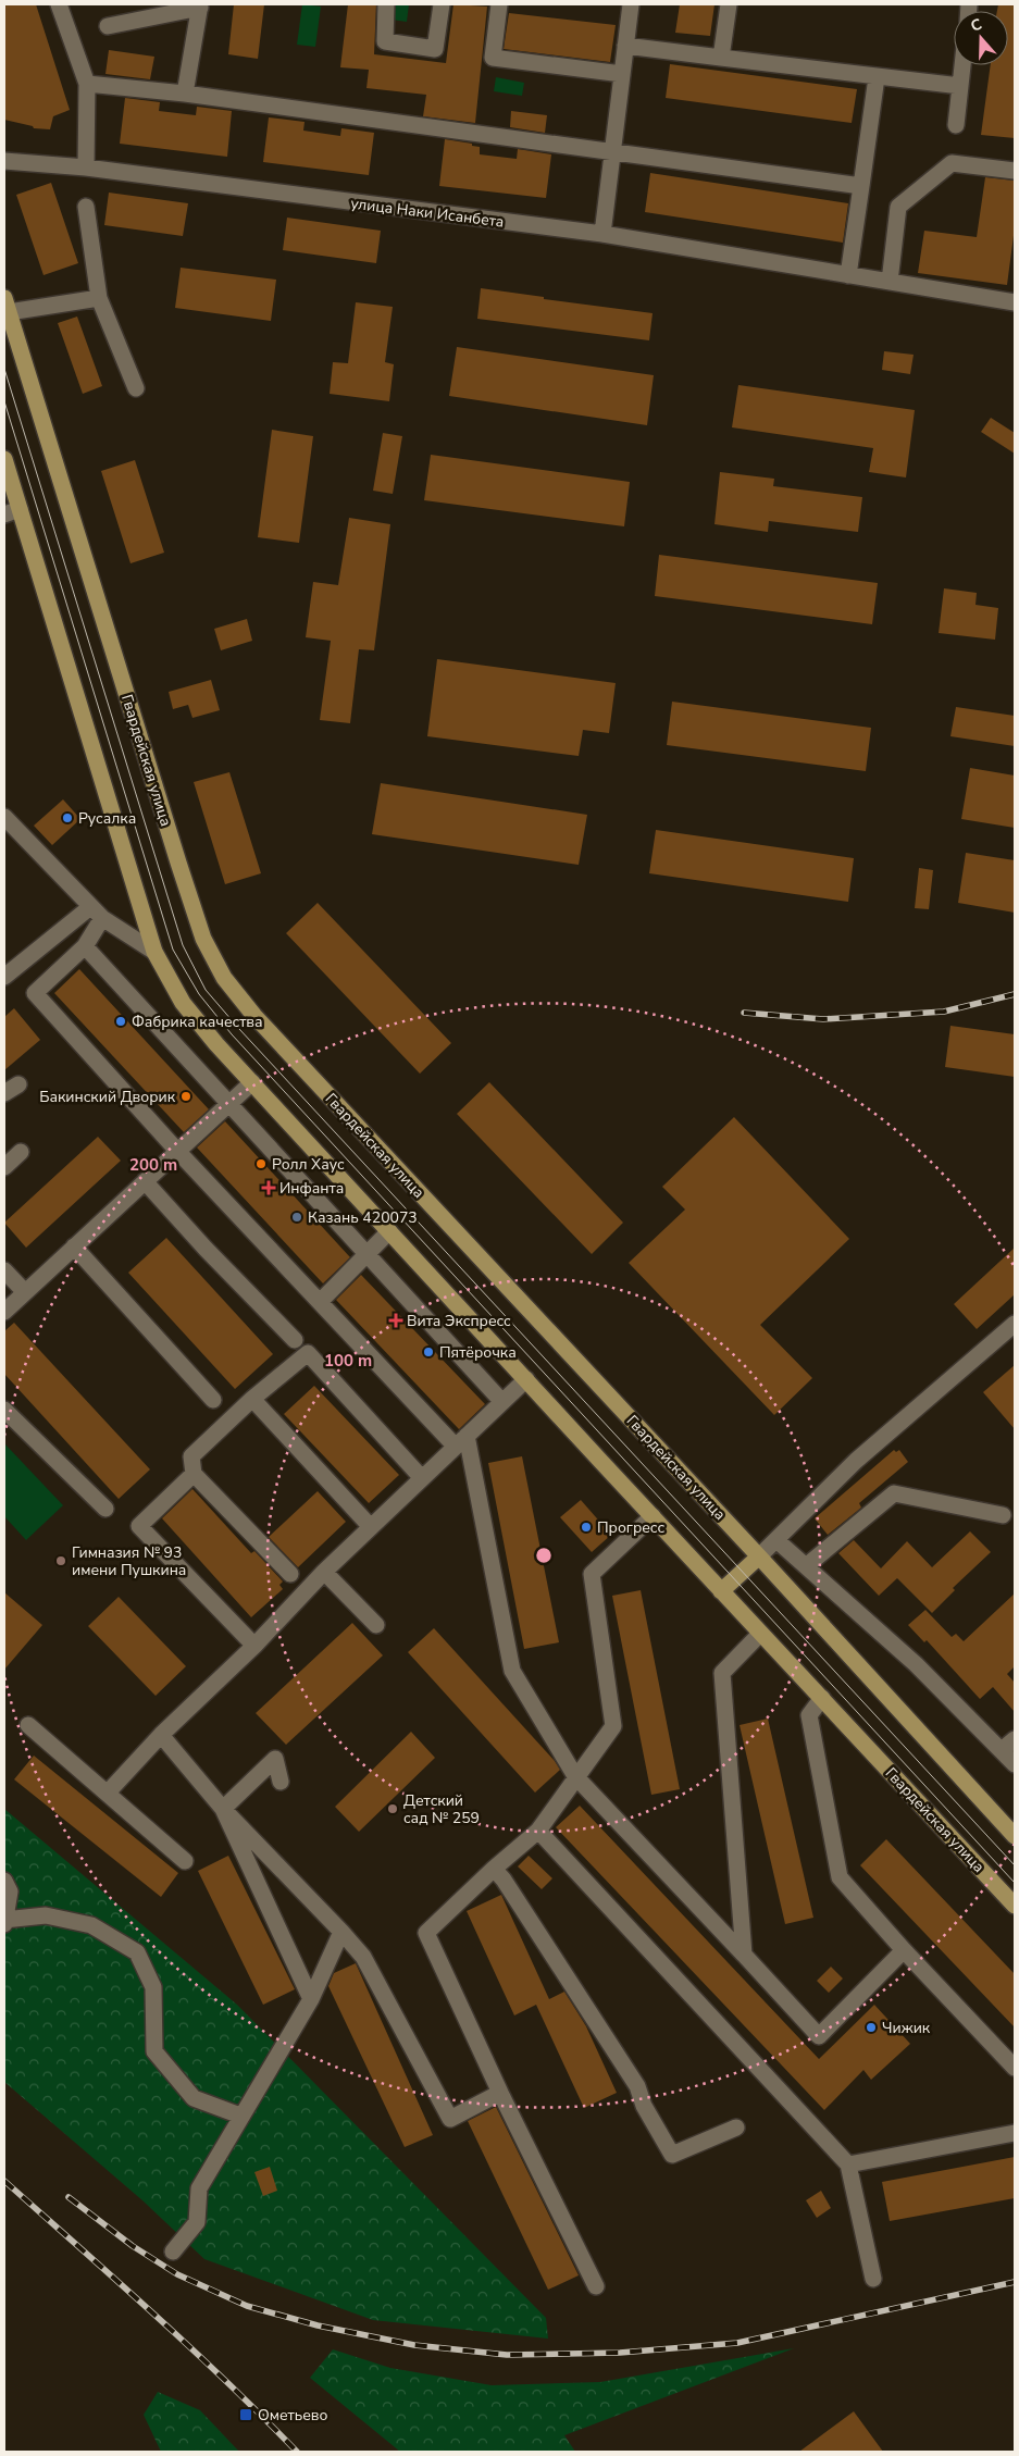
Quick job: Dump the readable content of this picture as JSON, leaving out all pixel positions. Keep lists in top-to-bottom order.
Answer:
{
  "streets": {
    "main road": ["Гвардейская улица"],
    "street": ["улица Наки Исанбета"]
  },
  "places": {
    "other": [
      "Русалка",
      "Фабрика качества",
      "Бакинский Дворик",
      "Ролл Хаус",
      "Казань 420073",
      "Пятёрочка",
      "Прогресс",
      "Гимназия № 93 имени Пушкина",
      "Детский сад № 259",
      "Чижик"
    ],
    "health": ["Инфанта", "Вита Экспресс"],
    "transit": ["Ометьево"]
  },
  "north": "top",
  "rings": ["200 m", "100 m"]
}
